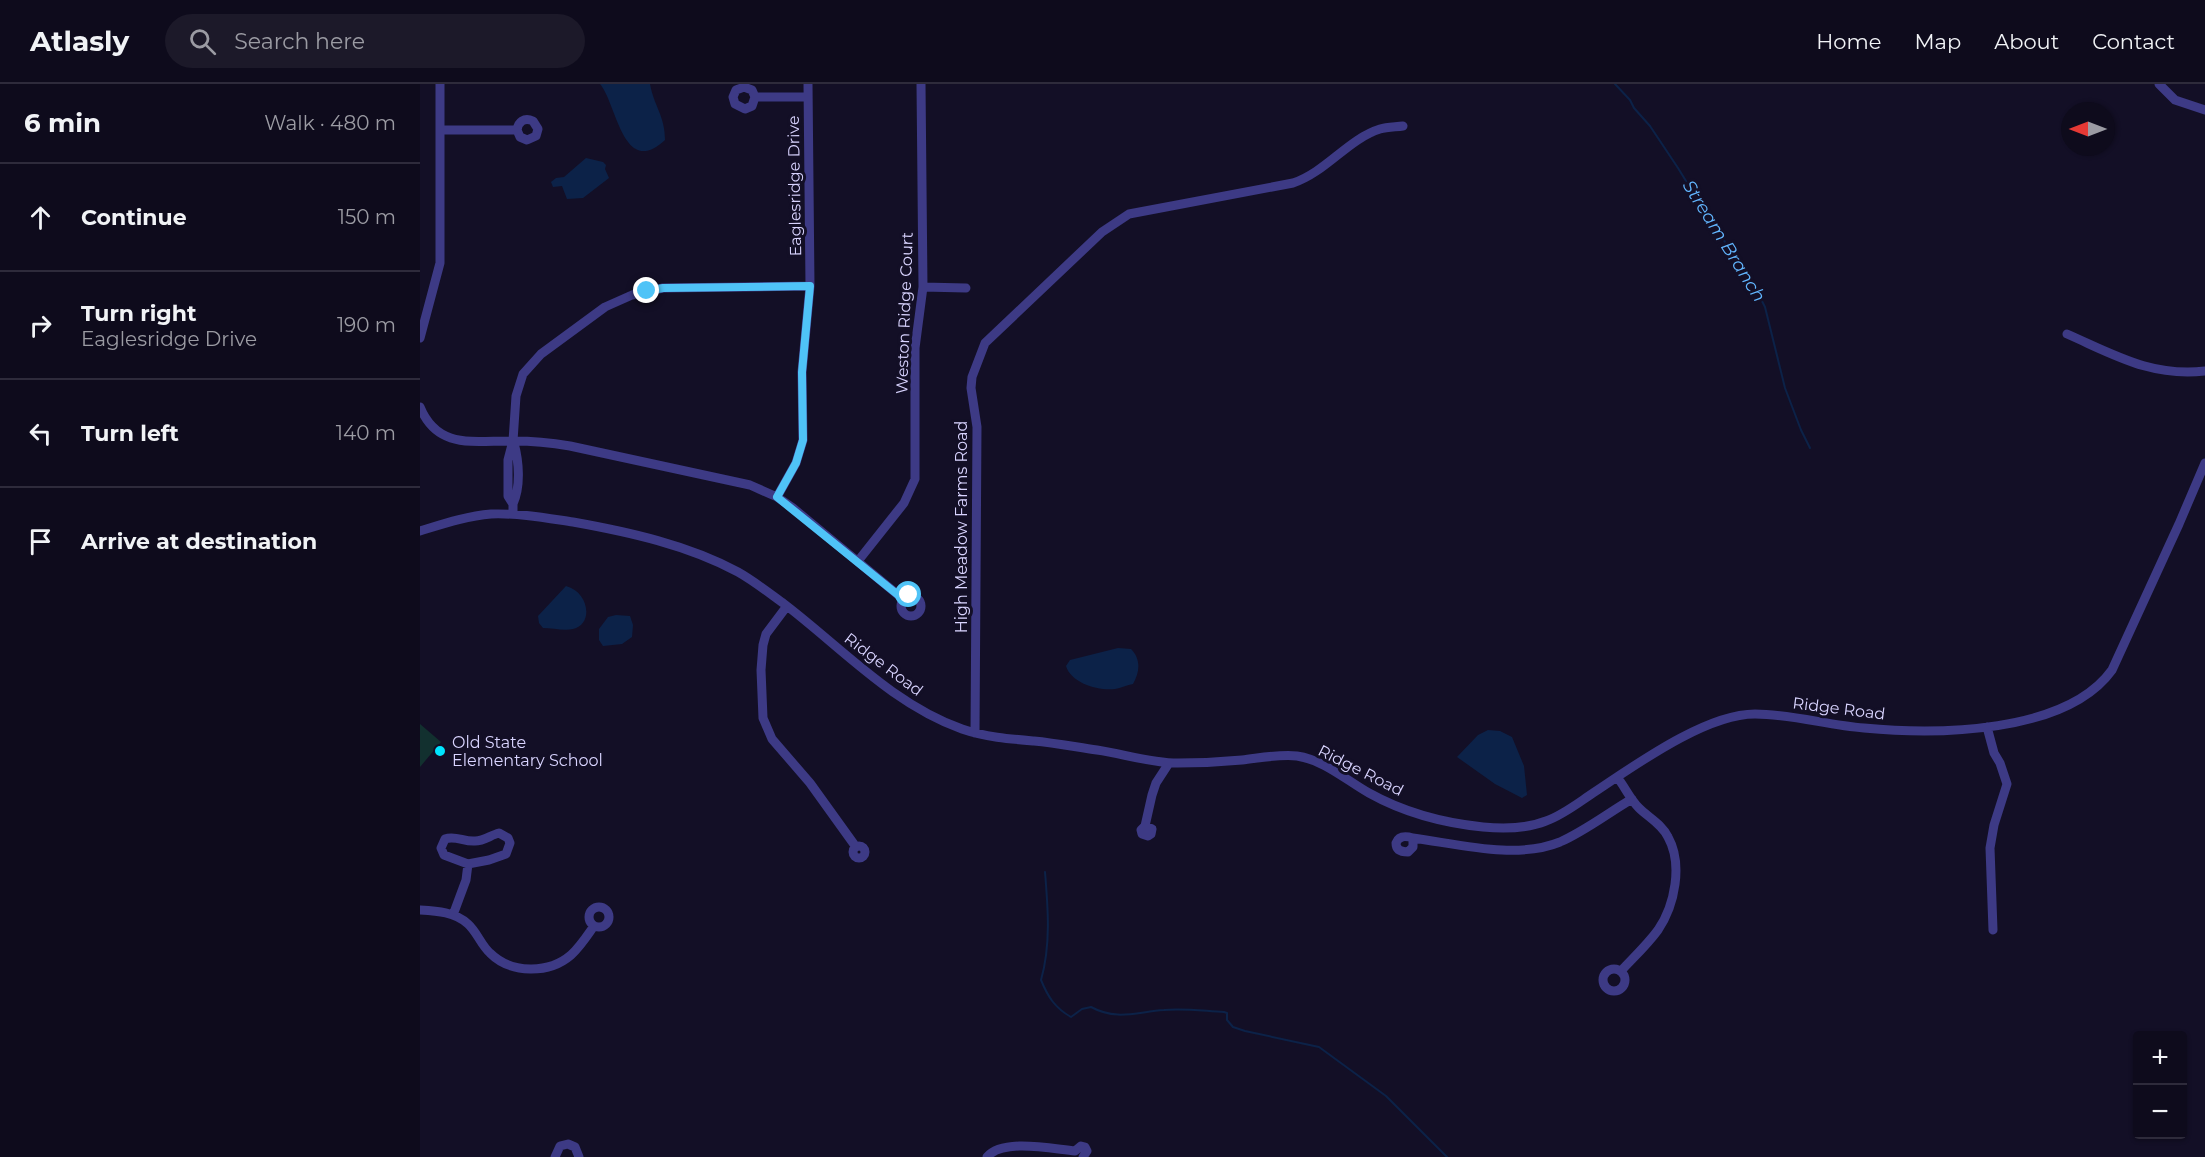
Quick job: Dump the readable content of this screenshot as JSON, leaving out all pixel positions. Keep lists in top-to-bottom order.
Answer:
{
  "streets": {
    "street": [
      "Eaglesridge Drive",
      "Weston Ridge Court",
      "High Meadow Farms Road",
      "Ridge Road"
    ]
  },
  "crossings": [
    ["High Meadow Farms Road", "Ridge Road"]
  ],
  "water": ["Stream Branch"],
  "places": ["Old State Elementary School"],
  "north": "left",
  "page": {
    "header": "Atlasly",
    "search": "Search here",
    "nav": [
      "Home",
      "Map",
      "About",
      "Contact"
    ],
    "heading": ["6 min", "Walk · 480 m"],
    "list": [
      ["Continue", "150 m"],
      ["Turn right", "Eaglesridge Drive", "190 m"],
      ["Turn left", "140 m"],
      "Arrive at destination"
    ],
    "map_buttons": ["+", "−"]
  }
}
